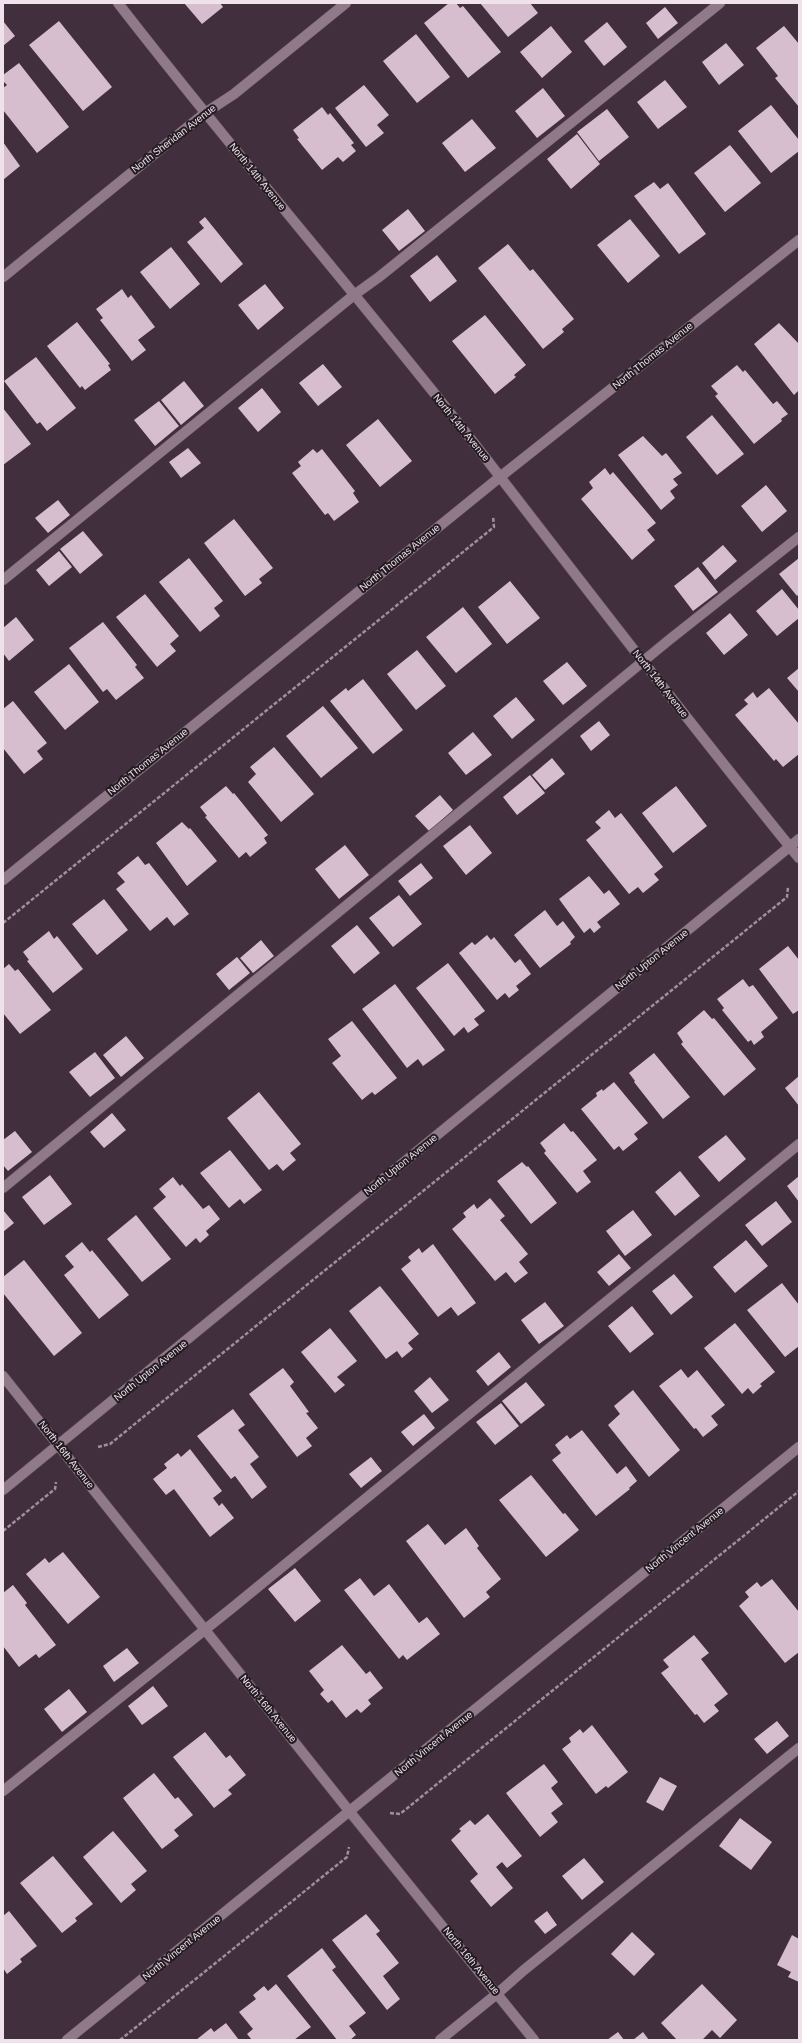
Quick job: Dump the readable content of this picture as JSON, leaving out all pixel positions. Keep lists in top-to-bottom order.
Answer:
{
  "streets": {
    "street": [
      "North Sheridan Avenue",
      "North 14th Avenue",
      "North Thomas Avenue",
      "North Upton Avenue",
      "North 16th Avenue",
      "North Vincent Avenue"
    ]
  },
  "crossings": [
    ["North Sheridan Avenue", "North 14th Avenue"],
    ["North 14th Avenue", "North Thomas Avenue"],
    ["North 14th Avenue", "North Upton Avenue"],
    ["North Upton Avenue", "North 16th Avenue"],
    ["North 16th Avenue", "North Vincent Avenue"]
  ]
}
